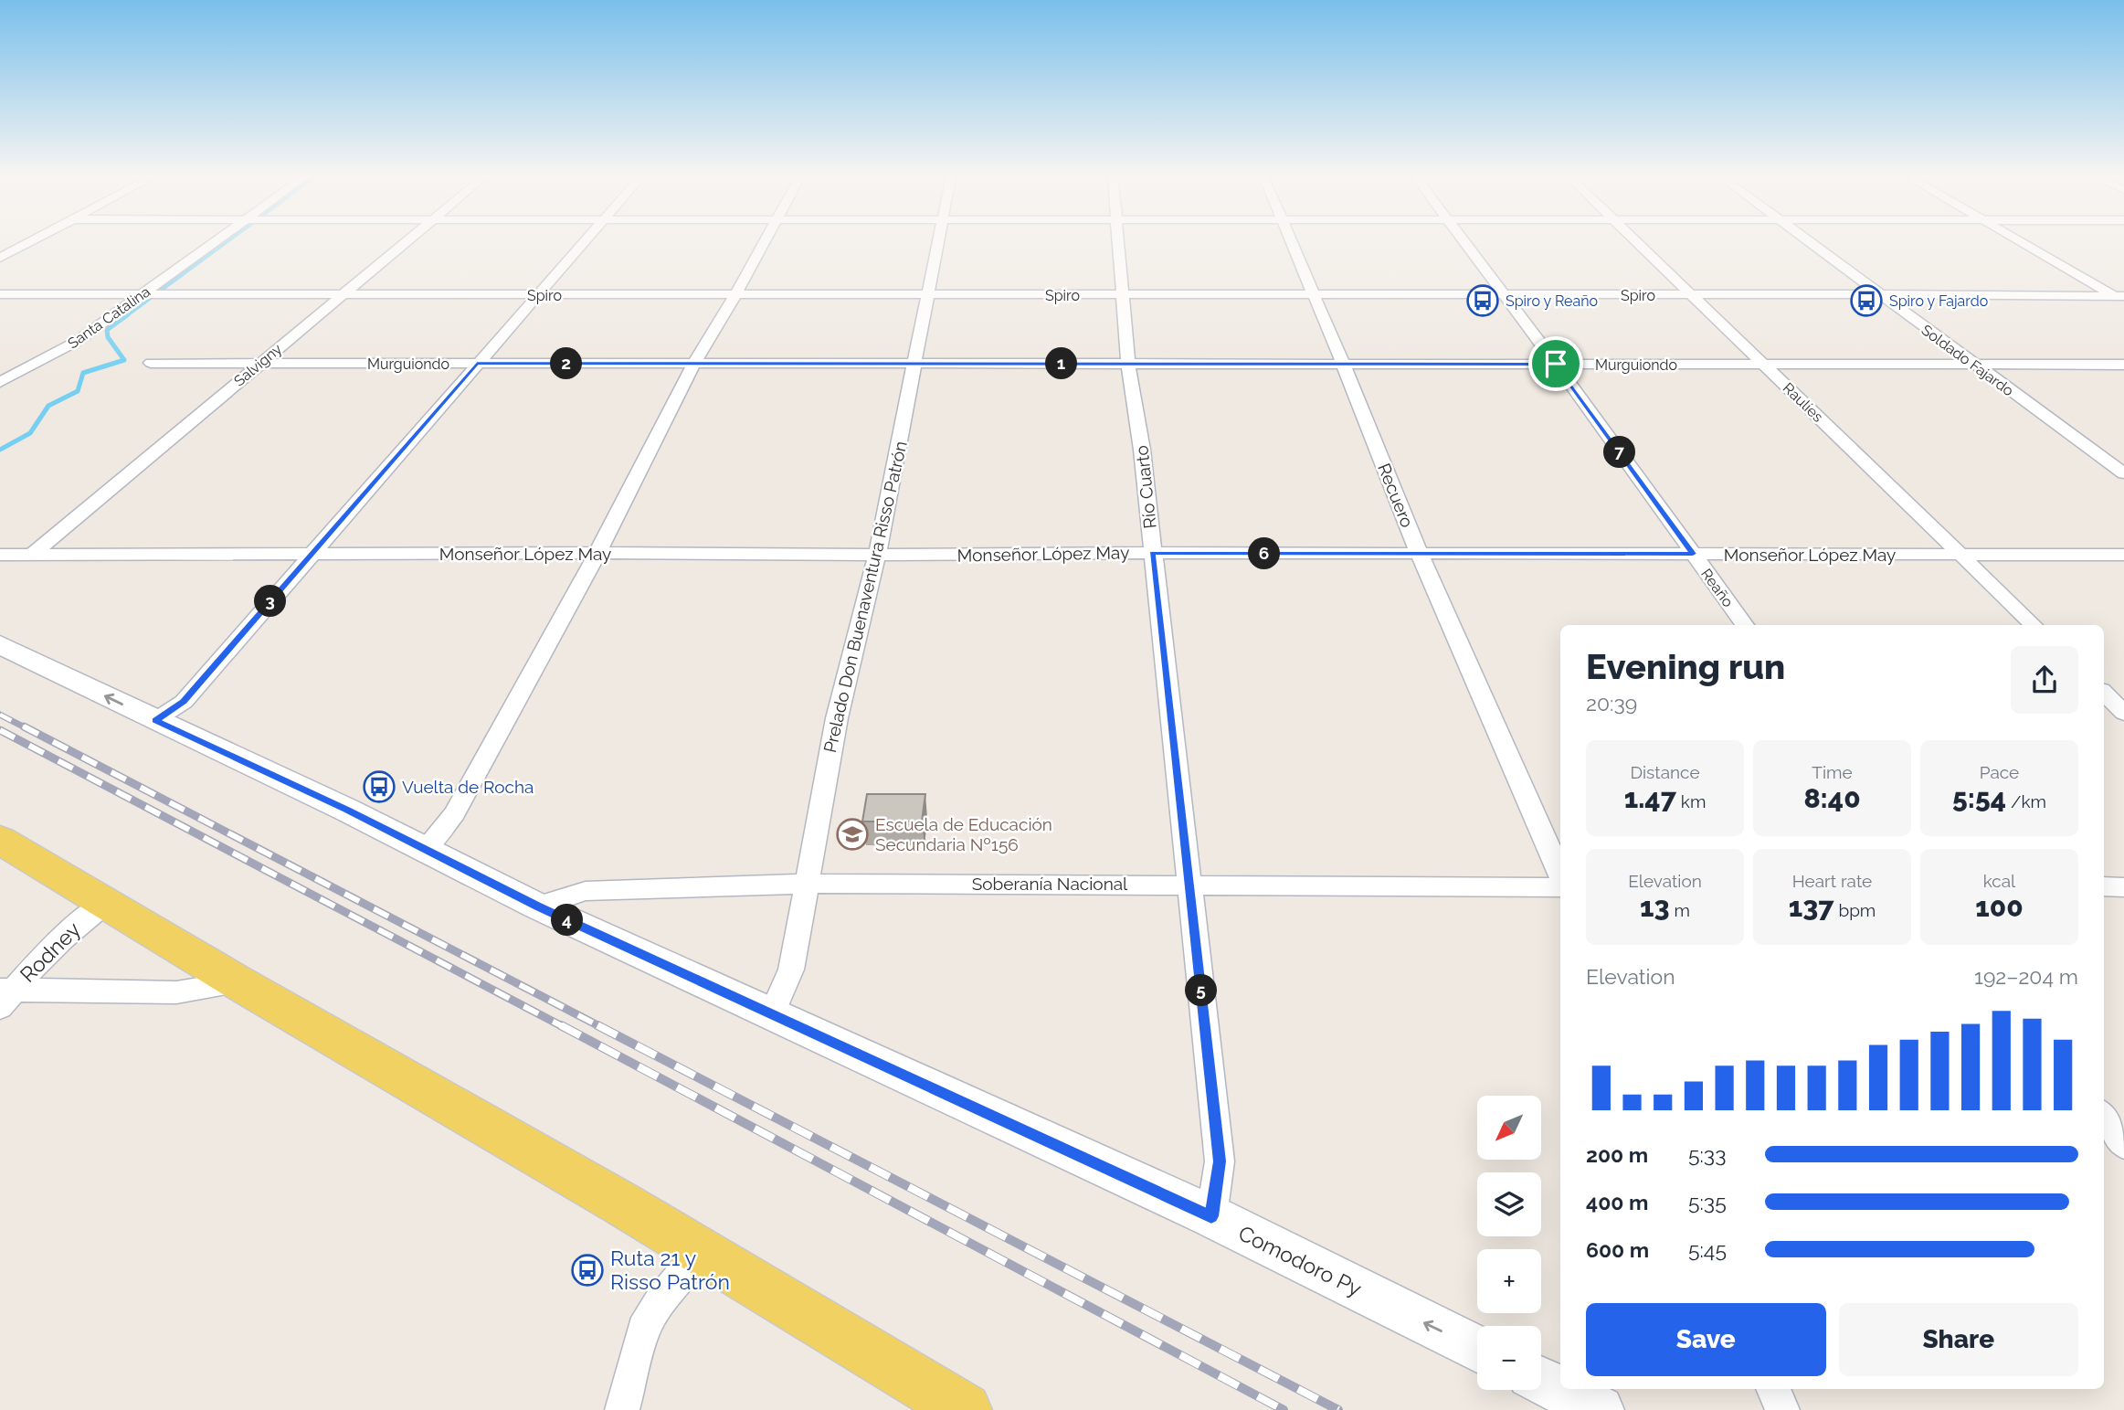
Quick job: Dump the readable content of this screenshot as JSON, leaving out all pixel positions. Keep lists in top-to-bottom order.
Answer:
{
  "streets": {
    "main road": ["Comodoro Py"],
    "street": [
      "Spiro",
      "Santa Catalina",
      "Soldado Fajardo",
      "Murguiondo",
      "Salvigny",
      "Raulíes",
      "Río Cuarto",
      "Recuero",
      "Monseñor López May",
      "Reaño",
      "Prelado Don Buenaventura Risso Patrón",
      "Soberanía Nacional",
      "Rodney"
    ]
  },
  "crossings": [
    ["Spiro", "Santa Catalina"],
    ["Spiro", "Soldado Fajardo"],
    ["Spiro", "Salvigny"],
    ["Spiro", "Raulíes"],
    ["Spiro", "Río Cuarto"],
    ["Spiro", "Recuero"],
    ["Spiro", "Reaño"],
    ["Spiro", "Prelado Don Buenaventura Risso Patrón"],
    ["Soldado Fajardo", "Murguiondo"],
    ["Murguiondo", "Salvigny"],
    ["Murguiondo", "Raulíes"],
    ["Murguiondo", "Río Cuarto"],
    ["Murguiondo", "Recuero"],
    ["Murguiondo", "Reaño"],
    ["Murguiondo", "Prelado Don Buenaventura Risso Patrón"],
    ["Salvigny", "Monseñor López May"],
    ["Raulíes", "Monseñor López May"],
    ["Río Cuarto", "Monseñor López May"],
    ["Río Cuarto", "Soberanía Nacional"],
    ["Río Cuarto", "Comodoro Py"],
    ["Recuero", "Monseñor López May"],
    ["Monseñor López May", "Reaño"],
    ["Monseñor López May", "Prelado Don Buenaventura Risso Patrón"],
    ["Prelado Don Buenaventura Risso Patrón", "Soberanía Nacional"],
    ["Prelado Don Buenaventura Risso Patrón", "Comodoro Py"],
    ["Soberanía Nacional", "Comodoro Py"]
  ],
  "places": {
    "bus stop": [
      "Spiro y Reaño",
      "Spiro y Fajardo",
      "Vuelta de Rocha",
      "Ruta 21 y Risso Patrón"
    ],
    "school or university": ["Escuela de Educación Secundaria Nº156"]
  },
  "north": "bottom left",
  "page": {
    "pins": [
      "1",
      "2",
      "7",
      "6",
      "3",
      "4",
      "5"
    ],
    "heading": ["Evening run", "20:39"],
    "stats": [
      ["Distance", "1.47 km"],
      ["Time", "8:40"],
      ["Pace", "5:54 /km"],
      ["Elevation", "13 m"],
      ["Heart rate", "137 bpm"],
      ["kcal", "100"]
    ],
    "chart": ["Elevation", "192–204 m"],
    "map_buttons": ["+", "−"],
    "list": [
      {
        "name": "200 m",
        "note": "5:33"
      },
      {
        "name": "400 m",
        "note": "5:35"
      },
      {
        "name": "600 m",
        "note": "5:45"
      }
    ],
    "buttons": ["Save", "Share"]
  }
}
